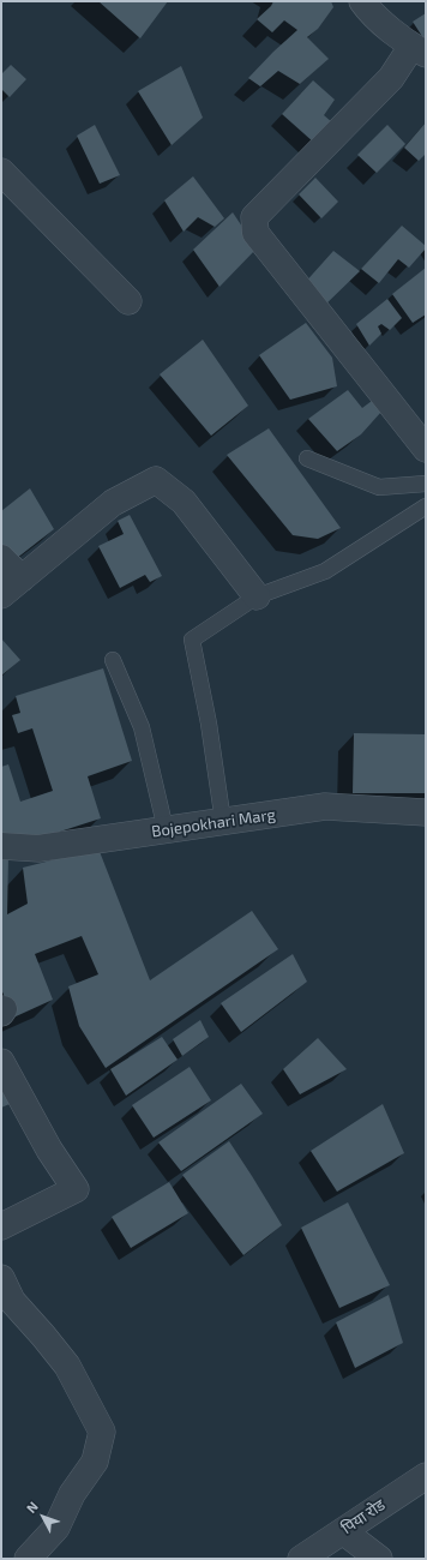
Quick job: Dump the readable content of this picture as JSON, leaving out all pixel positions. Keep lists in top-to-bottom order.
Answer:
{
  "streets": {
    "street": ["Bojepokhari Marg", "पिया रोड"]
  },
  "north": "top left"
}
